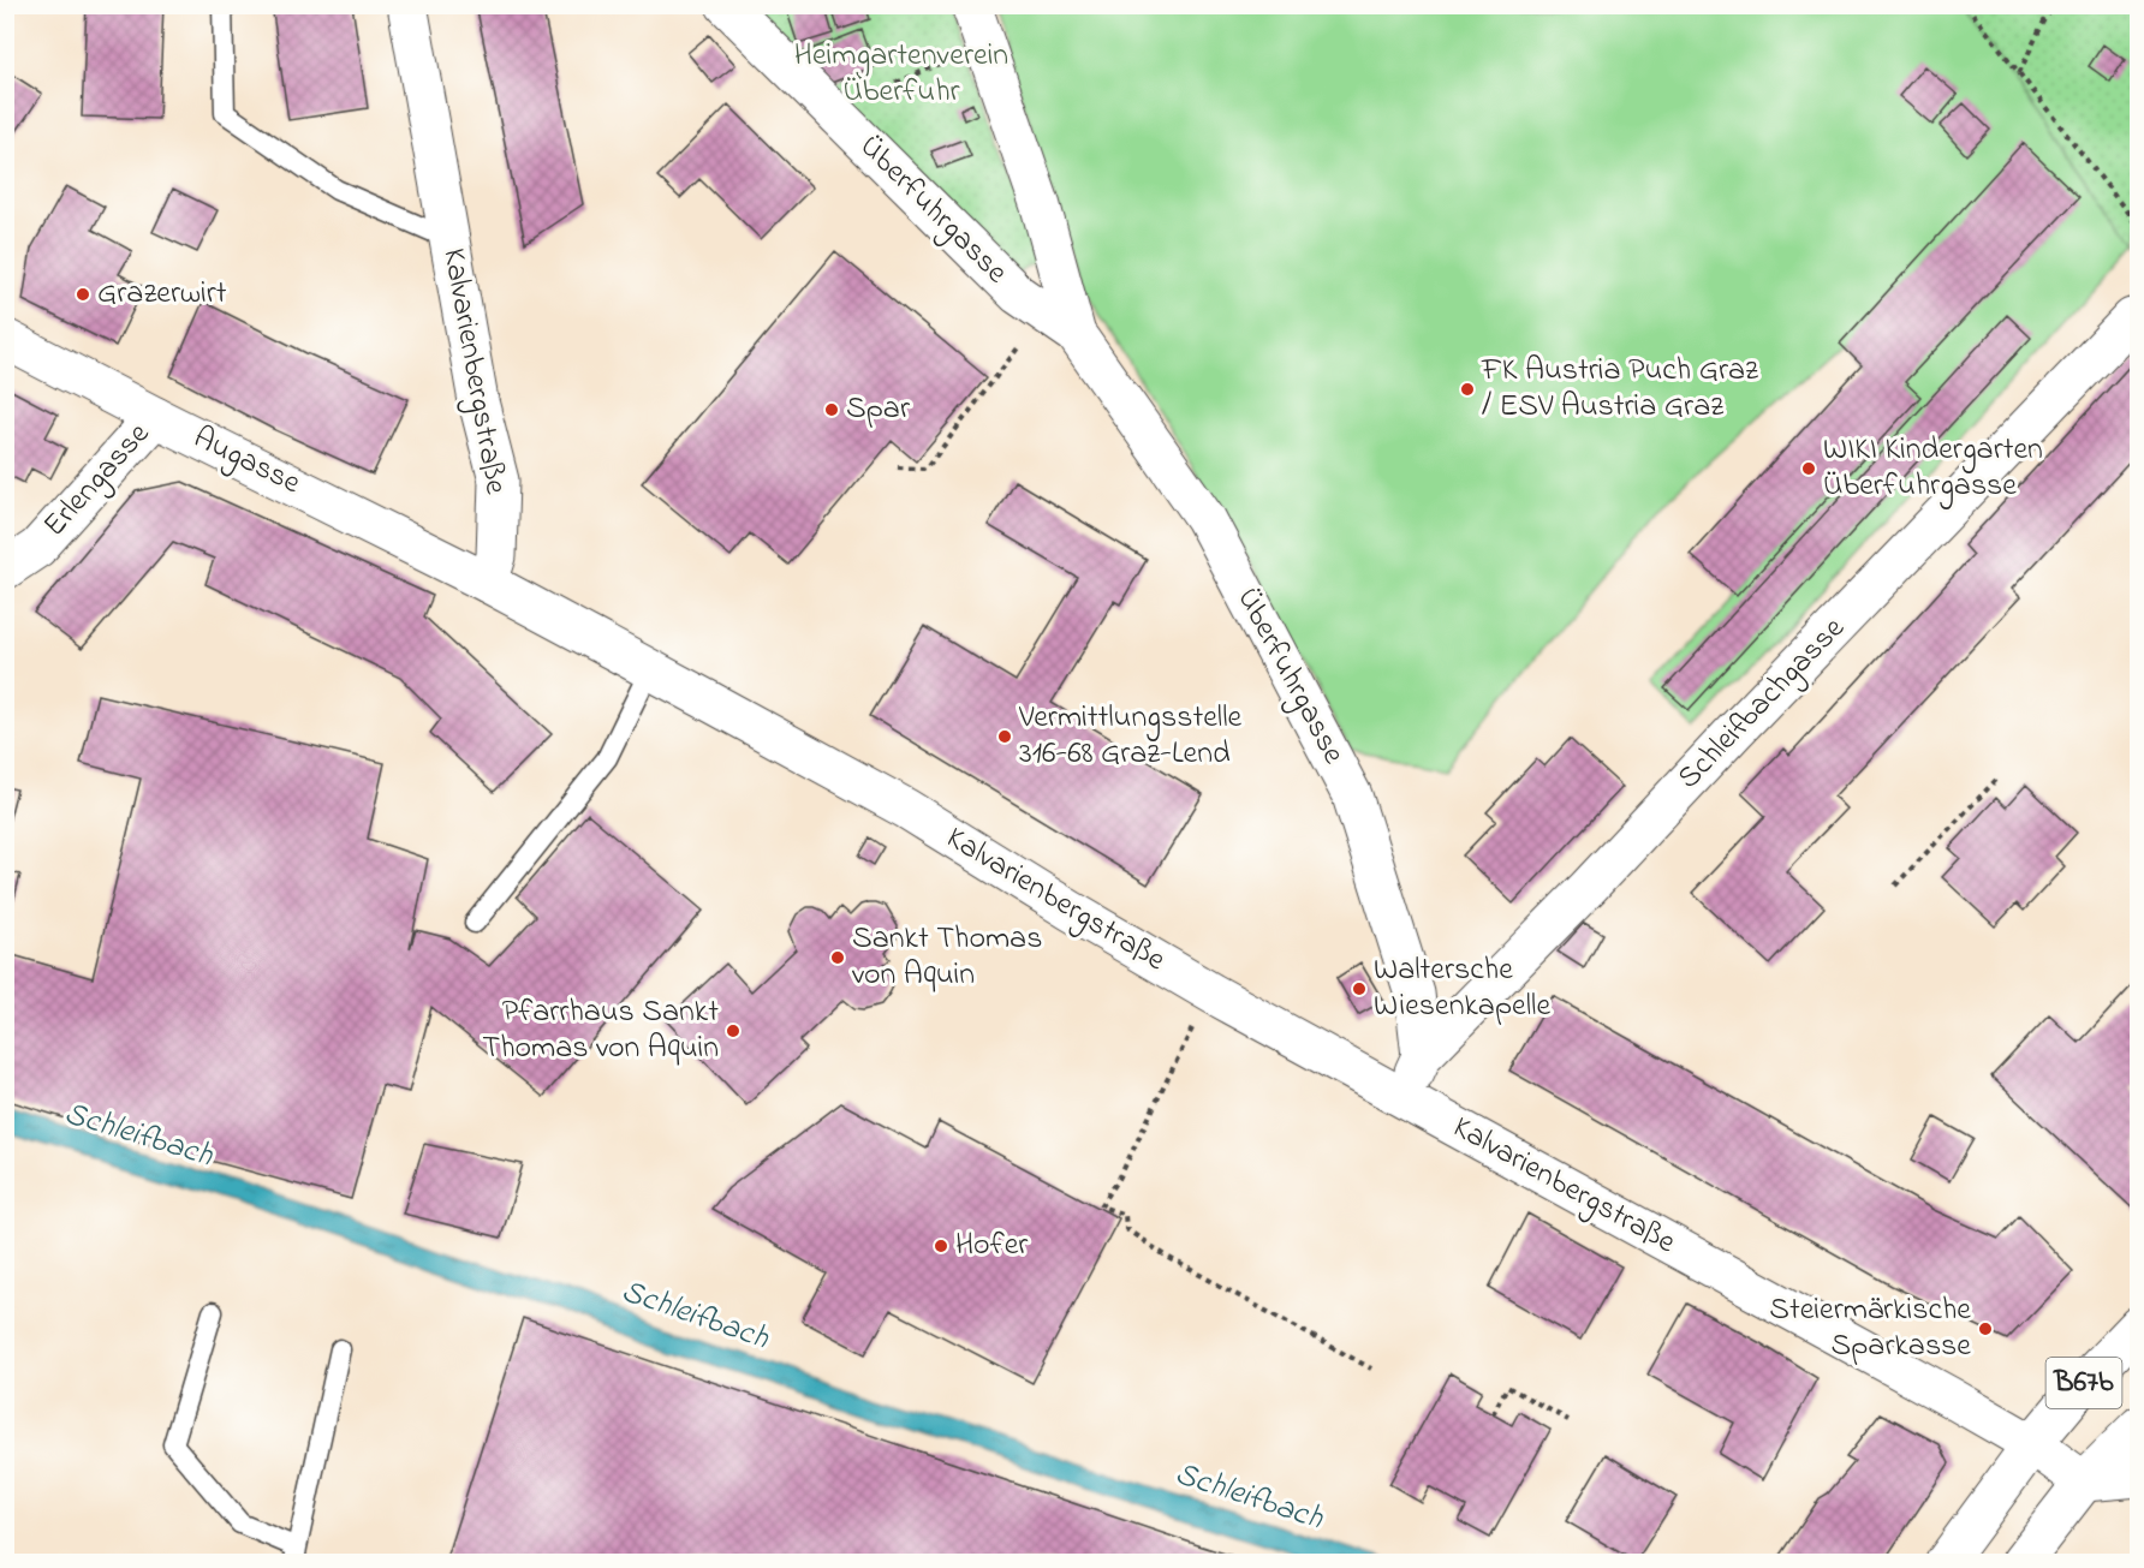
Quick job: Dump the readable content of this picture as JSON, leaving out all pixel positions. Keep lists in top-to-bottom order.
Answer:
{
  "streets": {
    "street": [
      "Überfuhrgasse",
      "Kalvarienbergstraße",
      "Augasse",
      "Erlengasse",
      "Schleifbachgasse",
      "B67b"
    ]
  },
  "crossings": [
    ["Überfuhrgasse", "Schleifbachgasse"],
    ["Kalvarienbergstraße", "Augasse"],
    ["Kalvarienbergstraße", "Schleifbachgasse"],
    ["Kalvarienbergstraße", "B67b"],
    ["Augasse", "Erlengasse"]
  ],
  "water": ["Schleifbach"],
  "parks": ["Heimgartenverein Überfuhr"],
  "places": [
    "Grazerwirt",
    "FK Austria Puch Graz / ESV Austria Graz",
    "Spar",
    "WIKI Kindergarten Überfuhrgasse",
    "Vermittlungsstelle 316-68 Graz-Lend",
    "Sankt Thomas von Aquin",
    "Waltersche Wiesenkapelle",
    "Pfarrhaus Sankt Thomas von Aquin",
    "Hofer",
    "Steiermärkische Sparkasse"
  ]
}
